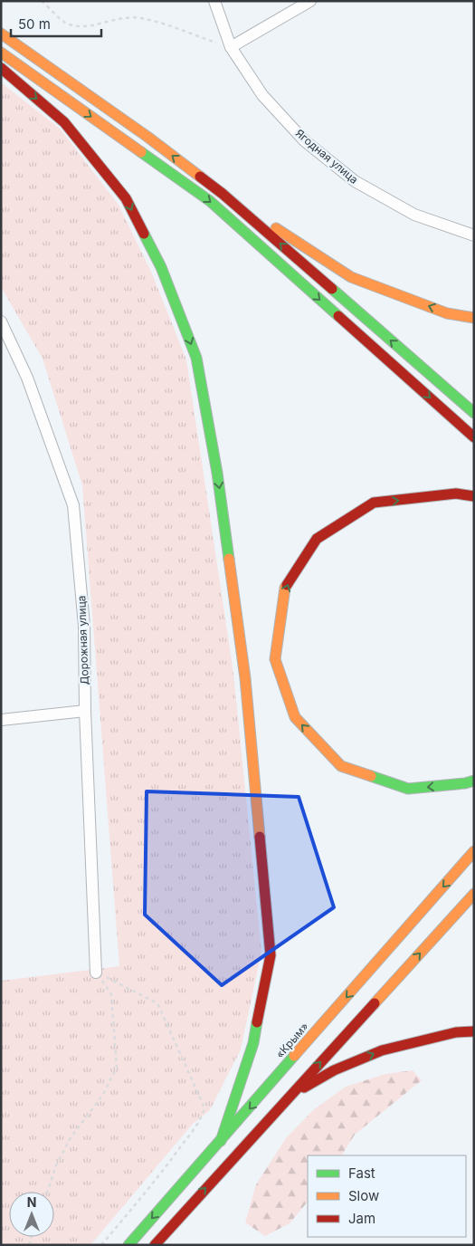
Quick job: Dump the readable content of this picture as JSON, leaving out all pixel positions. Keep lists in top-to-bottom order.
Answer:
{
  "streets": {
    "main road": ["«Крым»"],
    "street": ["Ягодная улица", "Дорожная улица"]
  },
  "legend": ["Fast", "Slow", "Jam"],
  "scale_bar": "50 m",
  "north": "top"
}
